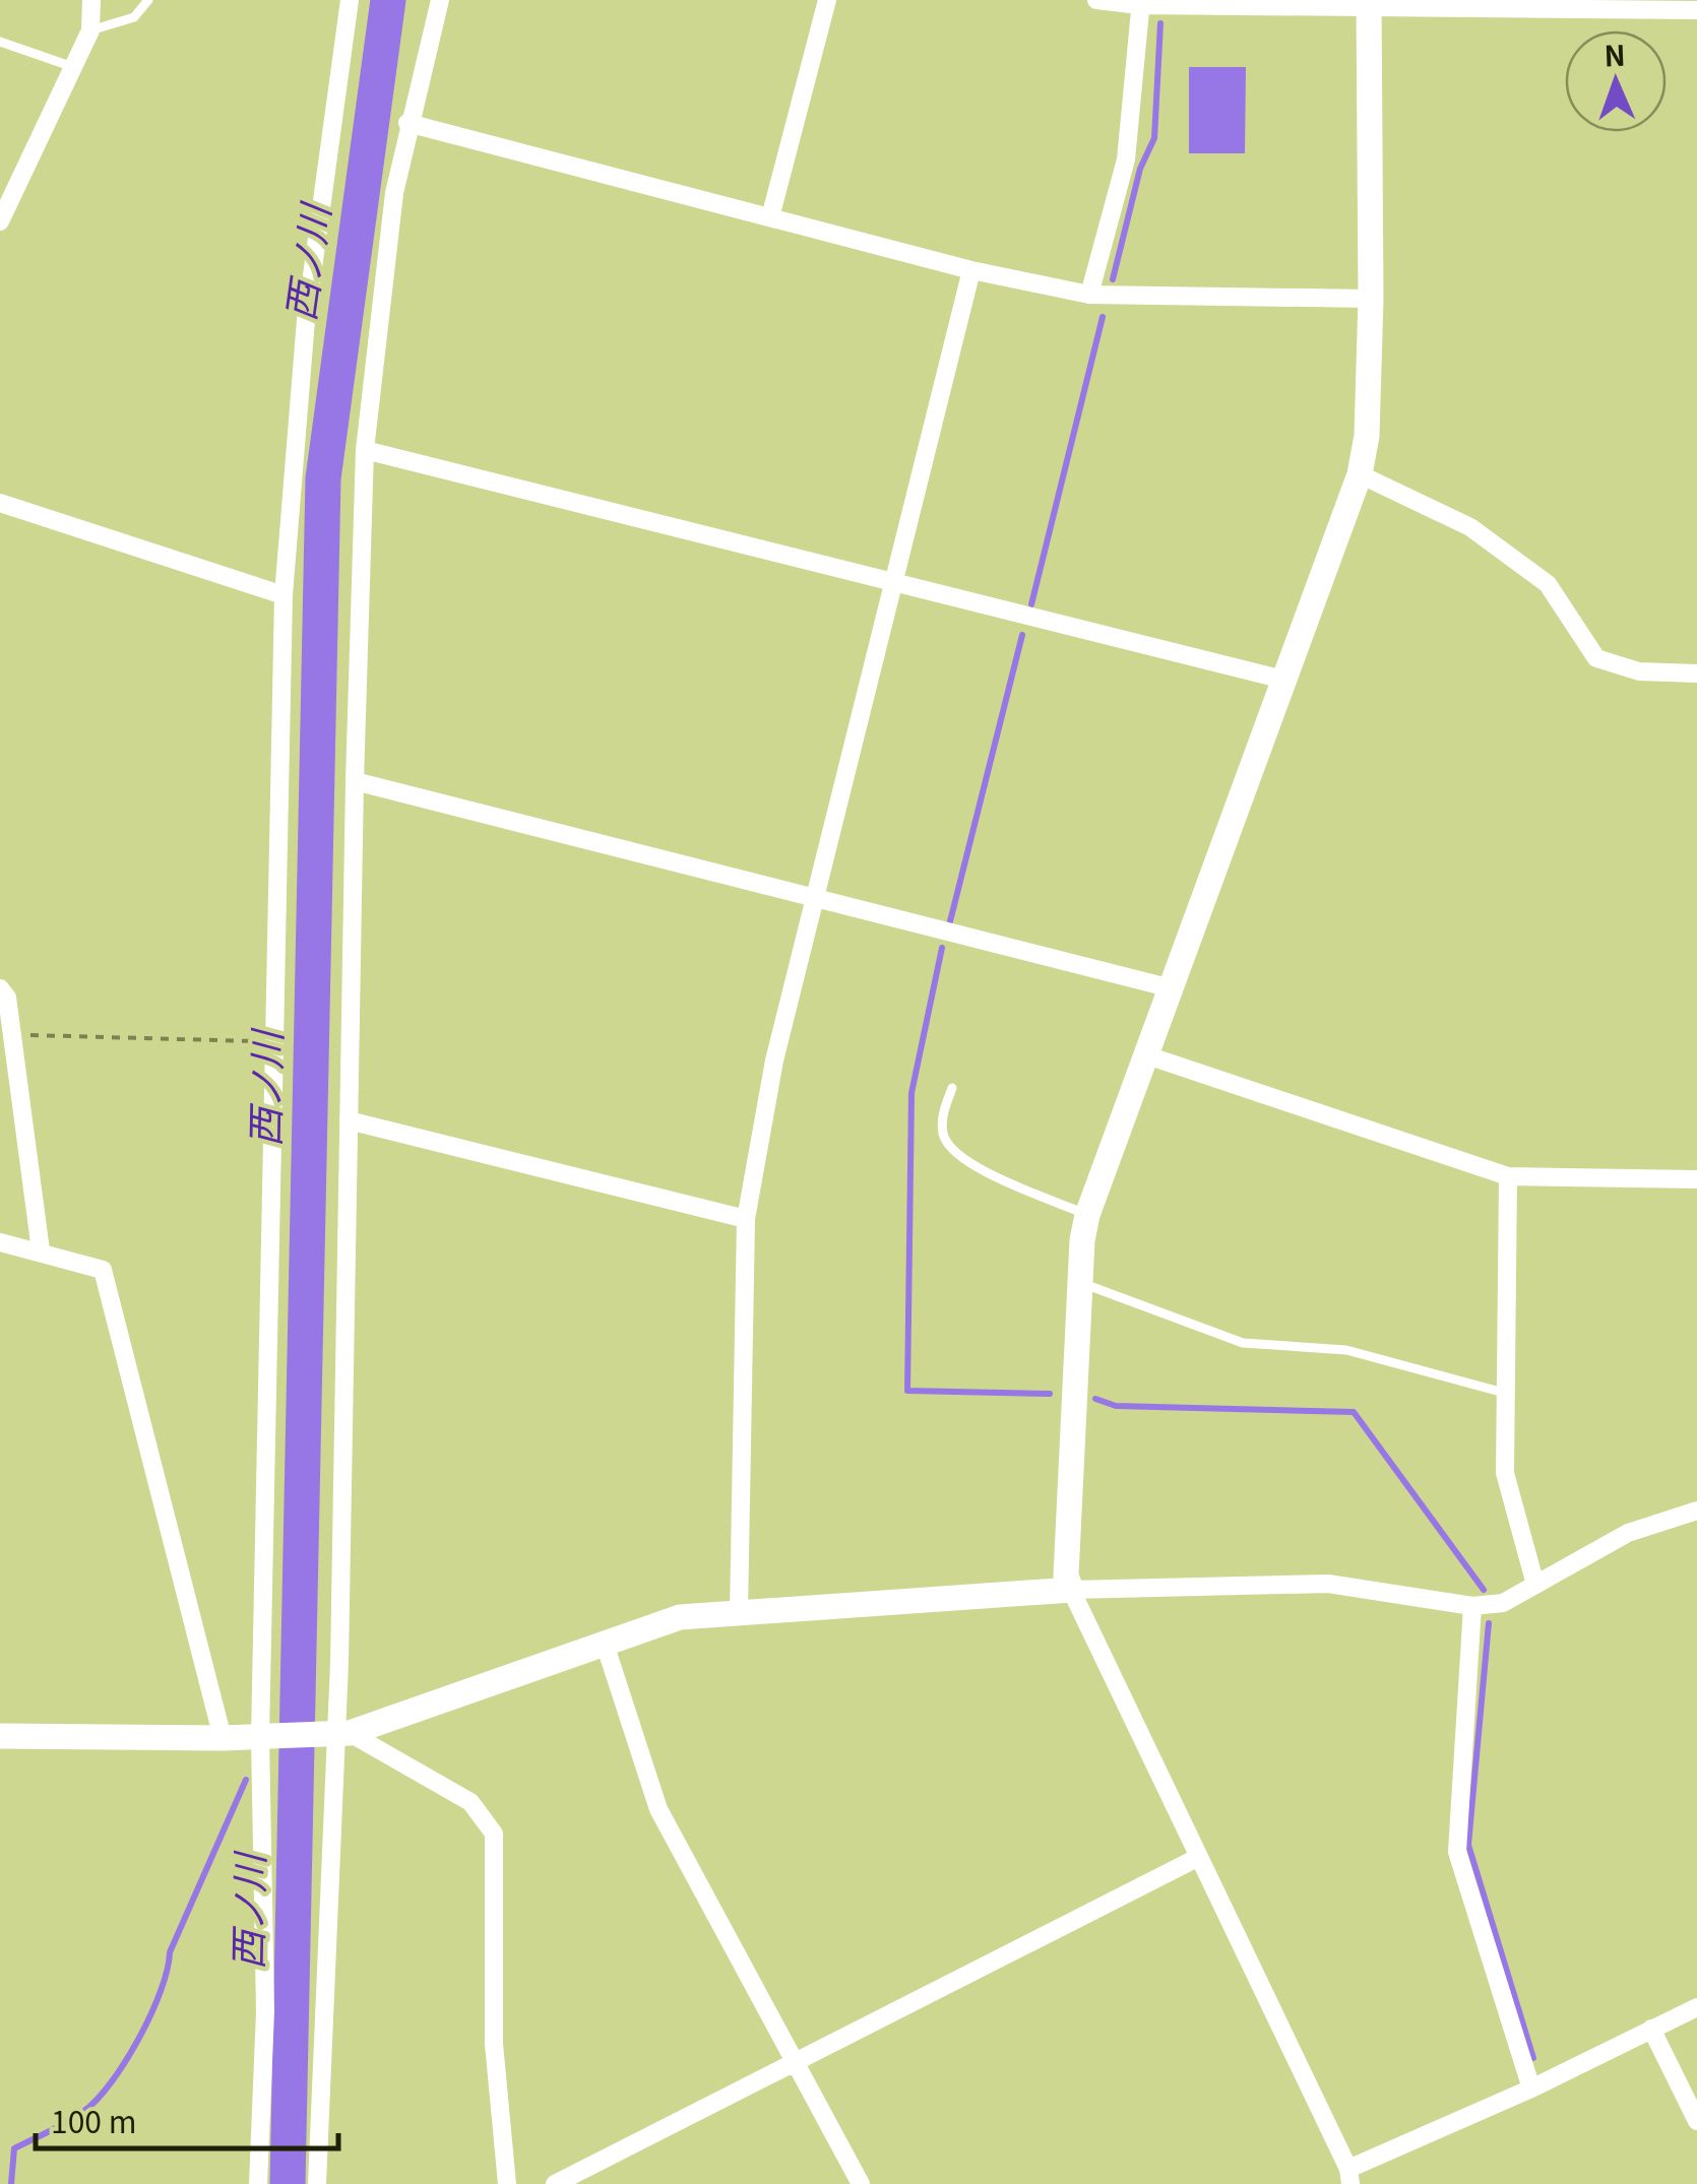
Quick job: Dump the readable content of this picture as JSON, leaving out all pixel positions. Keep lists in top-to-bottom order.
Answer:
{
  "water": ["西ノ川"],
  "scale_bar": "100 m",
  "north": "top"
}
